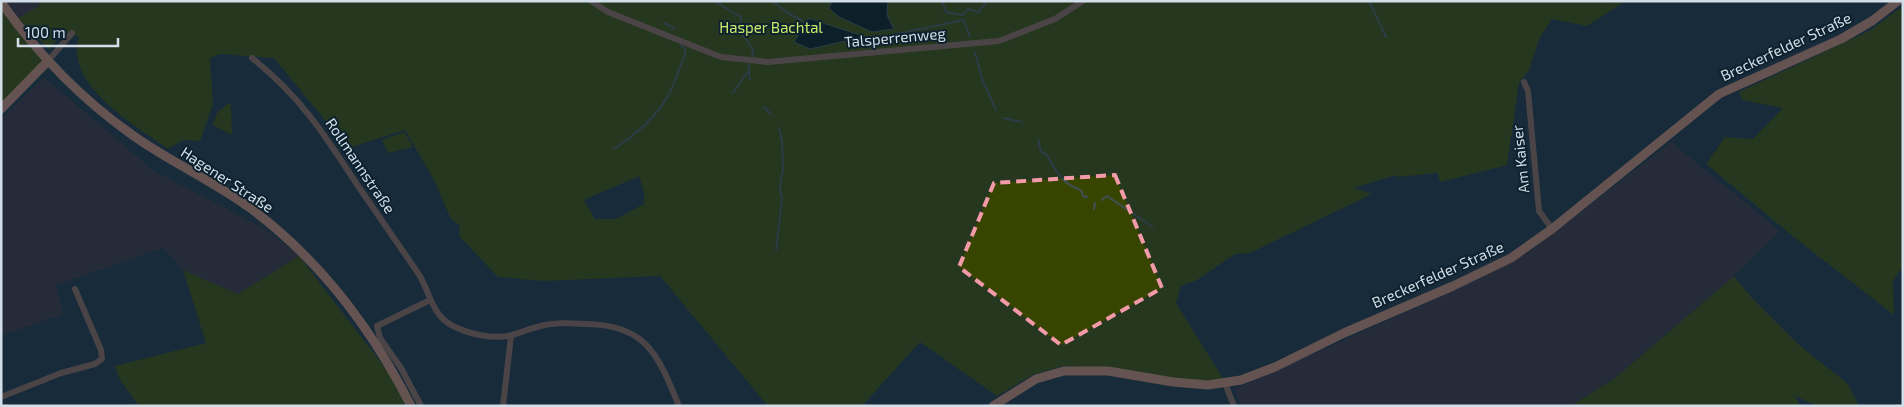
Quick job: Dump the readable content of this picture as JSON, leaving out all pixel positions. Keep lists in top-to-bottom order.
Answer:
{
  "streets": {
    "main road": ["Breckerfelder Straße", "Hagener Straße"],
    "street": ["Talsperrenweg", "Am Kaiser", "Rollmannstraße"]
  },
  "crossings": [
    ["Breckerfelder Straße", "Am Kaiser"]
  ],
  "parks": ["Hasper Bachtal"],
  "scale_bar": "100 m"
}
